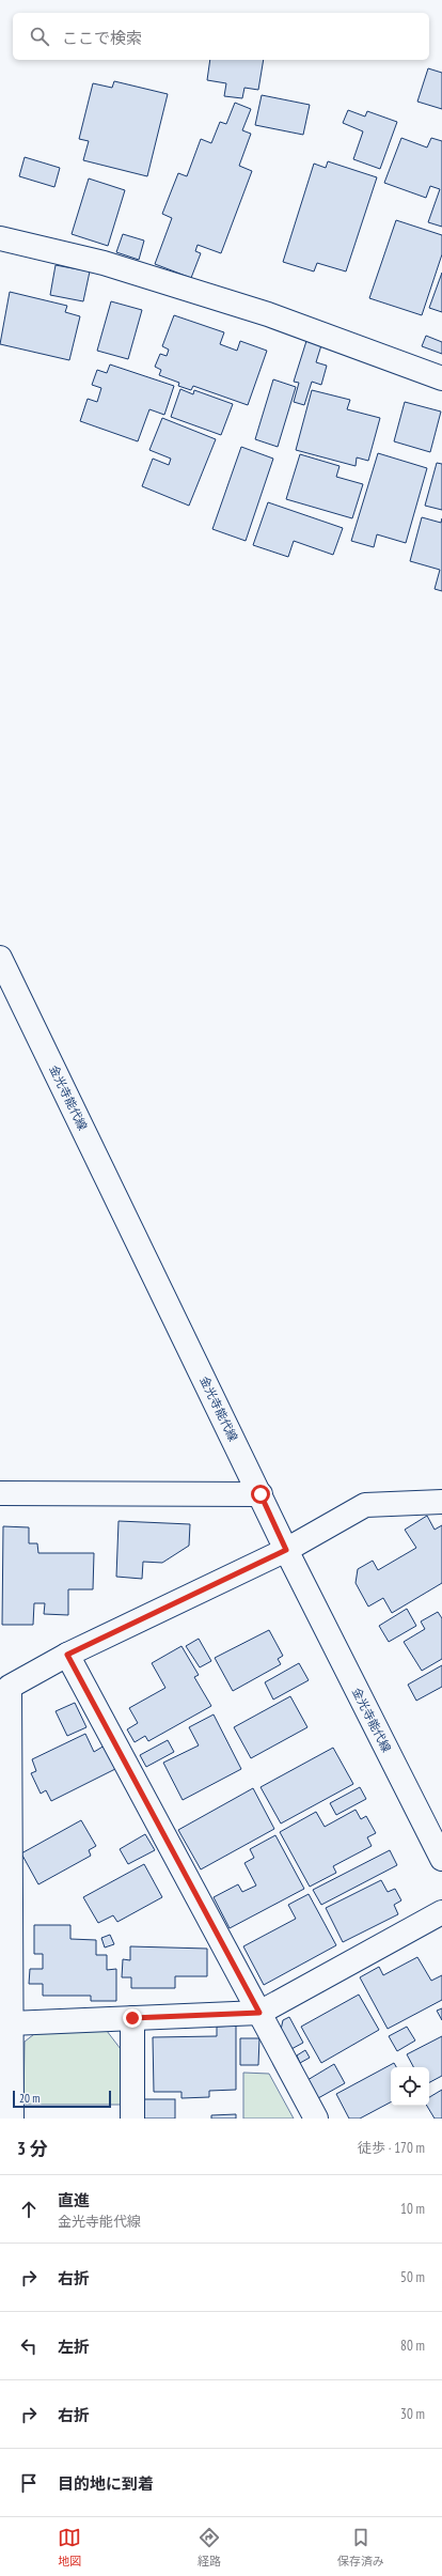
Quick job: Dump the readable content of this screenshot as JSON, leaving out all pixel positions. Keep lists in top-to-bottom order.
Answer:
{
  "streets": {
    "street": ["金光寺能代線"]
  },
  "scale_bar": "20 m",
  "page": {
    "search": "ここで検索",
    "scale": "20 m",
    "heading": ["3 分", "徒歩 · 170 m"],
    "list": [
      ["直進", "金光寺能代線", "10 m"],
      ["右折", "50 m"],
      ["左折", "80 m"],
      ["右折", "30 m"],
      "目的地に到着"
    ],
    "nav": ["地図", "経路", "保存済み"]
  }
}
